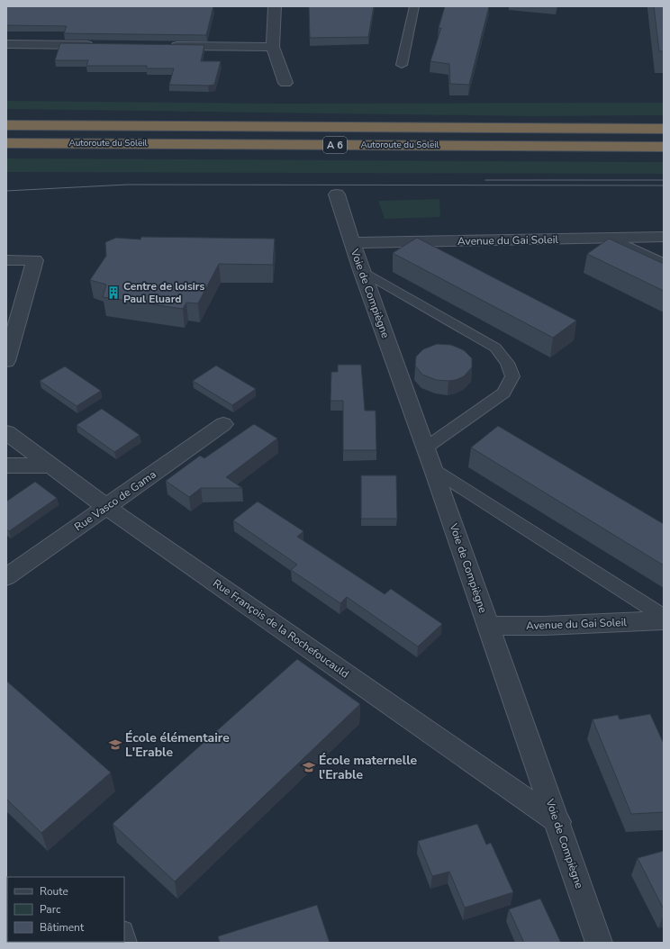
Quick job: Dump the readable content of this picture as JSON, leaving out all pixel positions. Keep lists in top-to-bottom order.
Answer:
{
  "streets": {
    "highway": ["Autoroute du Soleil", "A 6"],
    "street": [
      "Avenue du Gai Soleil",
      "Voie de Compiègne",
      "Rue Vasco de Gama",
      "Rue François de la Rochefoucauld"
    ]
  },
  "crossings": [
    ["Avenue du Gai Soleil", "Voie de Compiègne"],
    ["Voie de Compiègne", "Rue François de la Rochefoucauld"],
    ["Rue Vasco de Gama", "Rue François de la Rochefoucauld"]
  ],
  "places": {
    "building": ["Centre de loisirs Paul Eluard"],
    "school or university": ["École élémentaire L'Erable", "École maternelle l'Erable"]
  },
  "legend": ["Route", "Parc", "Bâtiment"]
}
